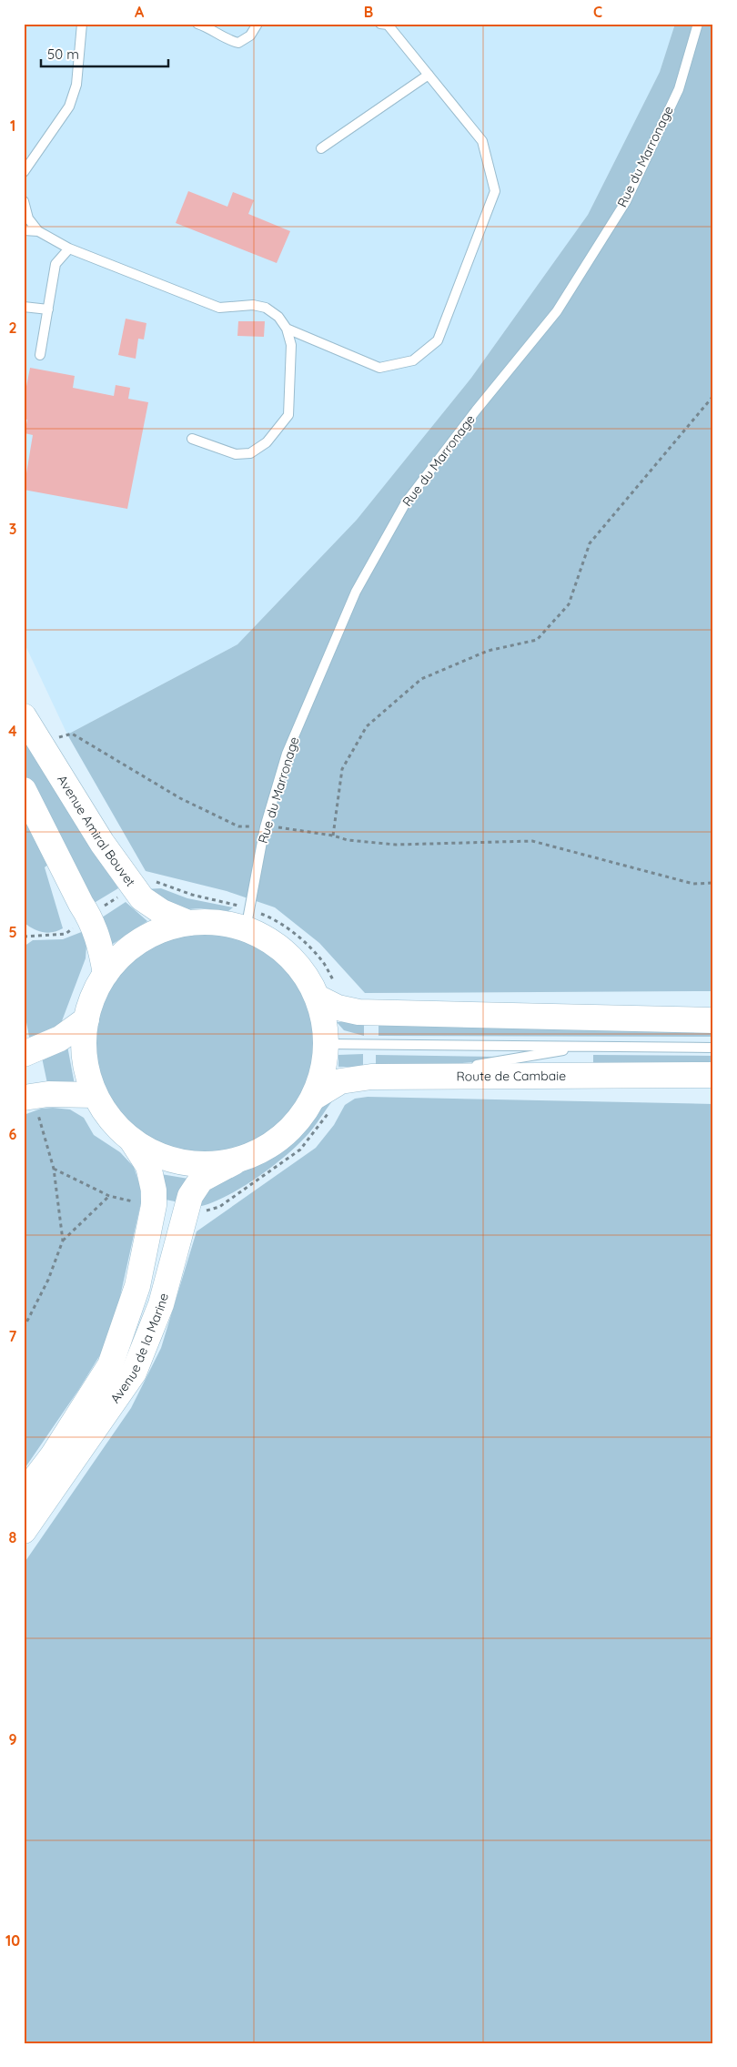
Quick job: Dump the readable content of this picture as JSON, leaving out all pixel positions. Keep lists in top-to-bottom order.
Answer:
{
  "streets": {
    "main road": ["Avenue Amiral Bouvet", "Route de Cambaie", "Avenue de la Marine"],
    "lane": ["Rue du Marronage"]
  },
  "scale_bar": "50 m",
  "grid": {
    "columns": ["A", "B", "C"],
    "rows": [
      "1",
      "2",
      "3",
      "4",
      "5",
      "6",
      "7",
      "8",
      "9",
      "10"
    ]
  }
}
